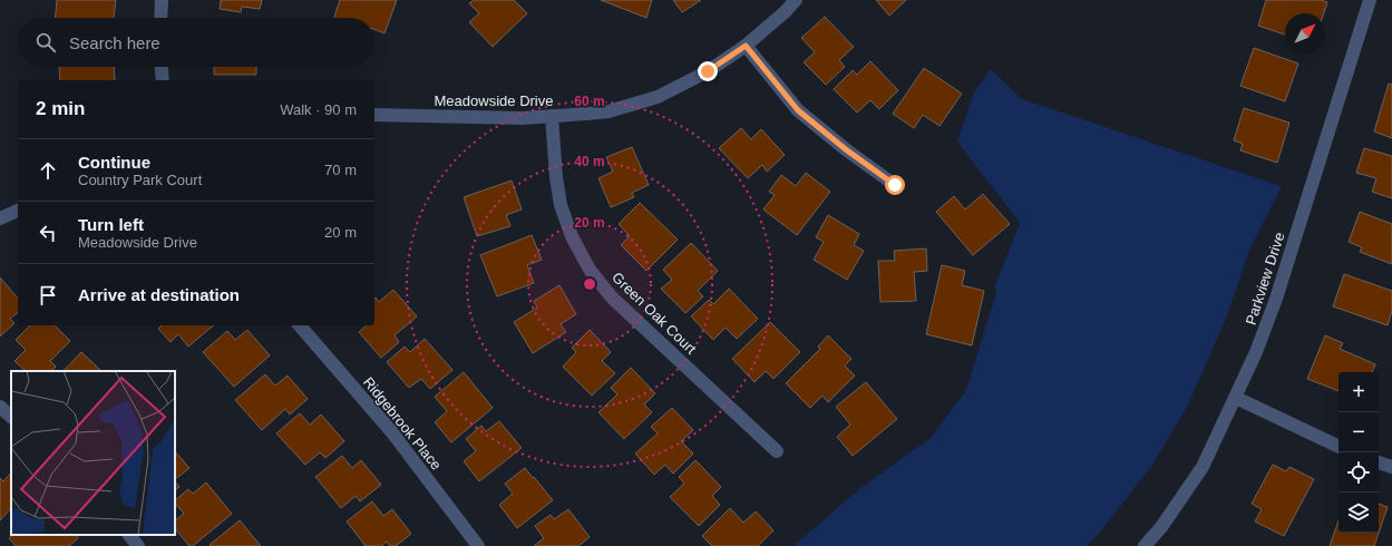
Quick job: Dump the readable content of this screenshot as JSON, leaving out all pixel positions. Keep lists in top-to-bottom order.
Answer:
{
  "streets": {
    "street": [
      "Meadowside Drive",
      "Parkview Drive",
      "Green Oak Court",
      "Ridgebrook Place"
    ]
  },
  "crossings": [
    ["Meadowside Drive", "Green Oak Court"]
  ],
  "north": "top right",
  "page": {
    "search": "Search here",
    "heading": ["2 min", "Walk · 90 m"],
    "list": [
      ["Continue", "Country Park Court", "70 m"],
      ["Turn left", "Meadowside Drive", "20 m"],
      "Arrive at destination"
    ],
    "map_buttons": ["+", "−"]
  },
  "rings": ["60 m", "40 m", "20 m"]
}
